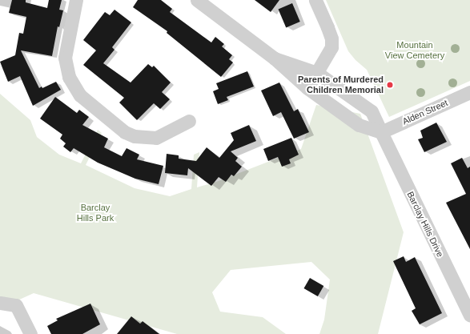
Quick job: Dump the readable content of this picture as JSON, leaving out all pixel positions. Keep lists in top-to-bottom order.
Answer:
{
  "streets": {
    "street": ["Alden Street", "Barclay Hills Drive"]
  },
  "crossings": [
    ["Alden Street", "Barclay Hills Drive"]
  ],
  "parks": ["Mountain View Cemetery", "Barclay Hills Park"],
  "places": ["Parents of Murdered Children Memorial"]
}
